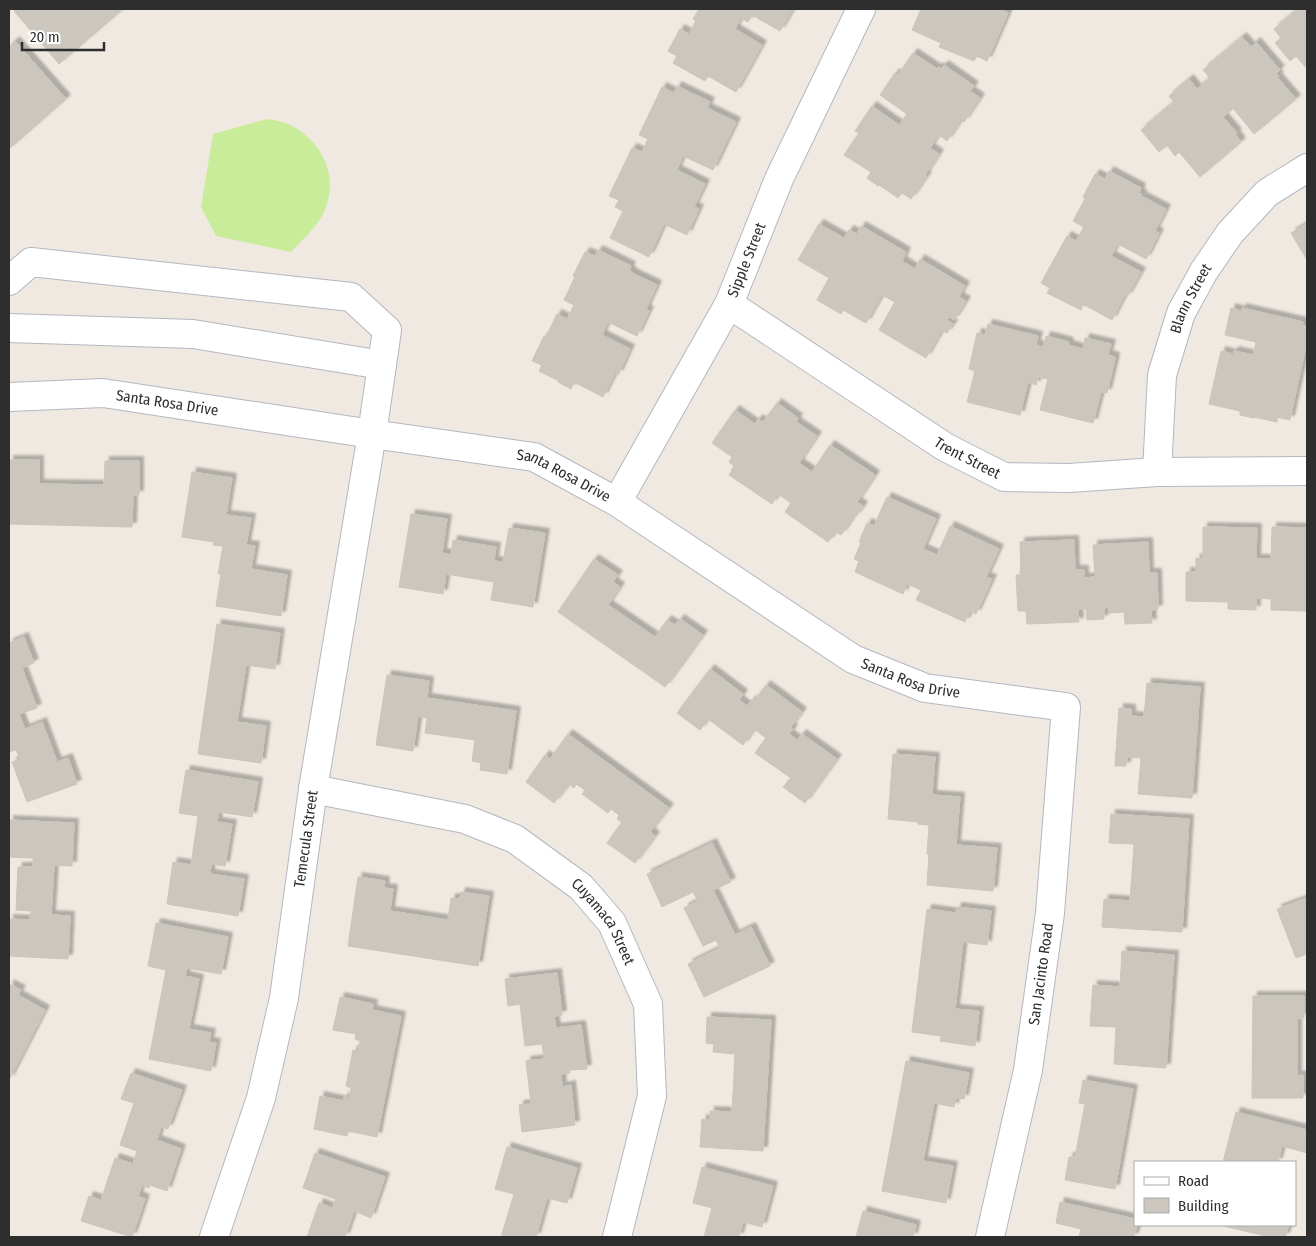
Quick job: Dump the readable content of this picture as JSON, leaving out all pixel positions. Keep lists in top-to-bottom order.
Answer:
{
  "streets": {
    "street": [
      "Sipple Street",
      "Blann Street",
      "Santa Rosa Drive",
      "Trent Street",
      "Temecula Street",
      "Cuyamaca Street",
      "San Jacinto Road"
    ]
  },
  "crossings": [
    ["Sipple Street", "Santa Rosa Drive"],
    ["Sipple Street", "Trent Street"],
    ["Blann Street", "Trent Street"],
    ["Santa Rosa Drive", "Temecula Street"],
    ["Santa Rosa Drive", "San Jacinto Road"],
    ["Temecula Street", "Cuyamaca Street"]
  ],
  "legend": ["Road", "Building"],
  "scale_bar": "20 m"
}
